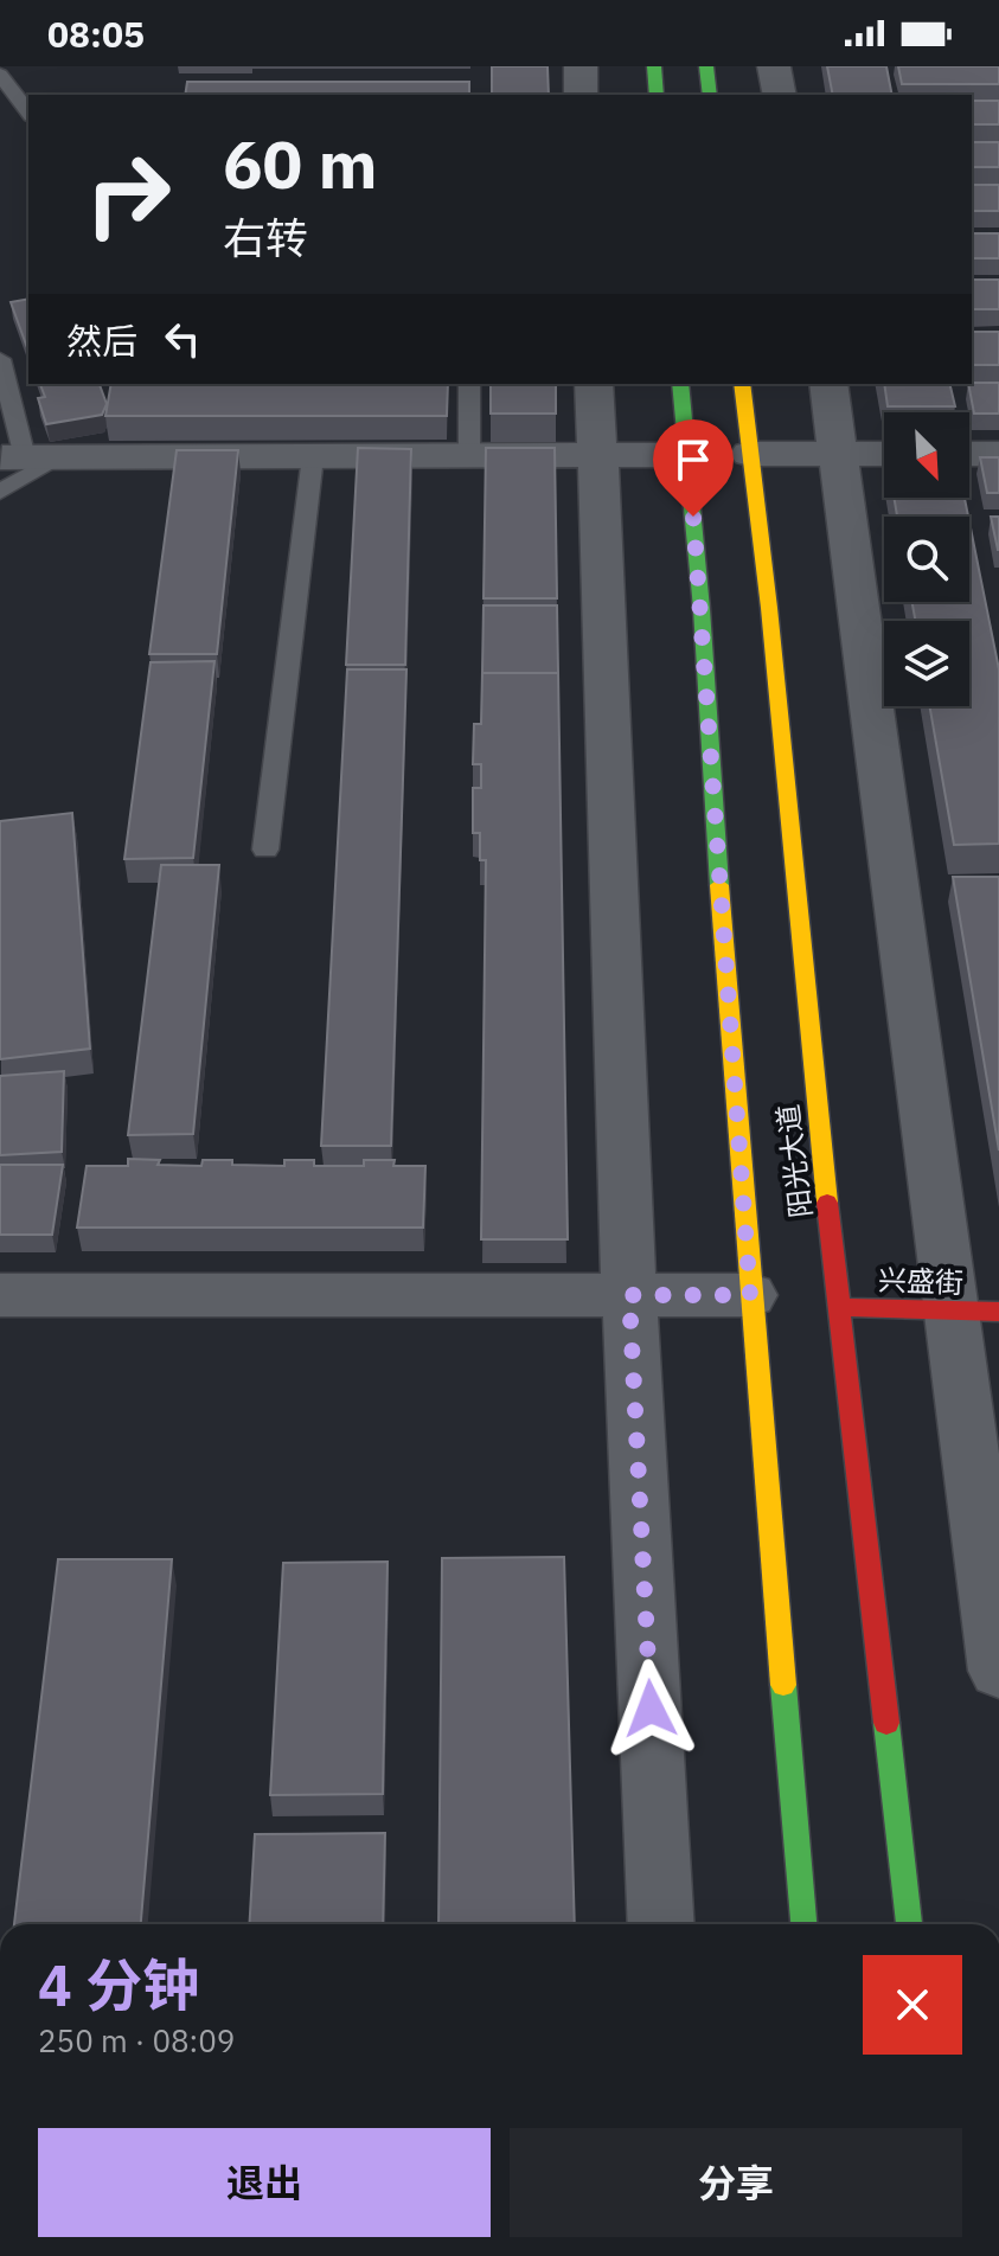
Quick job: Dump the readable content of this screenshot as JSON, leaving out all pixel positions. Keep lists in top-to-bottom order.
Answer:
{
  "streets": {
    "main road": ["阳光大道", "兴盛街"]
  },
  "crossings": [
    ["阳光大道", "兴盛街"]
  ],
  "north": "bottom right",
  "page": {
    "status": "08:05",
    "turn": ["60 m", "右转"],
    "then": "然后",
    "heading": ["4 分钟", "250 m · 08:09"],
    "buttons": ["退出", "分享"]
  }
}
